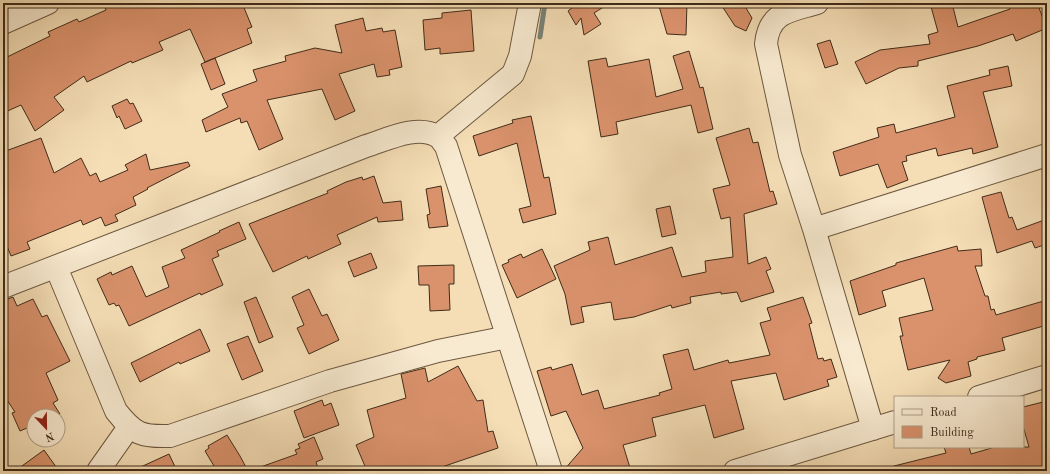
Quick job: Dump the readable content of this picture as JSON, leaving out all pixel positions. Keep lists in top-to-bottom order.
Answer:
{
  "legend": ["Road", "Building"],
  "north": "bottom"
}
